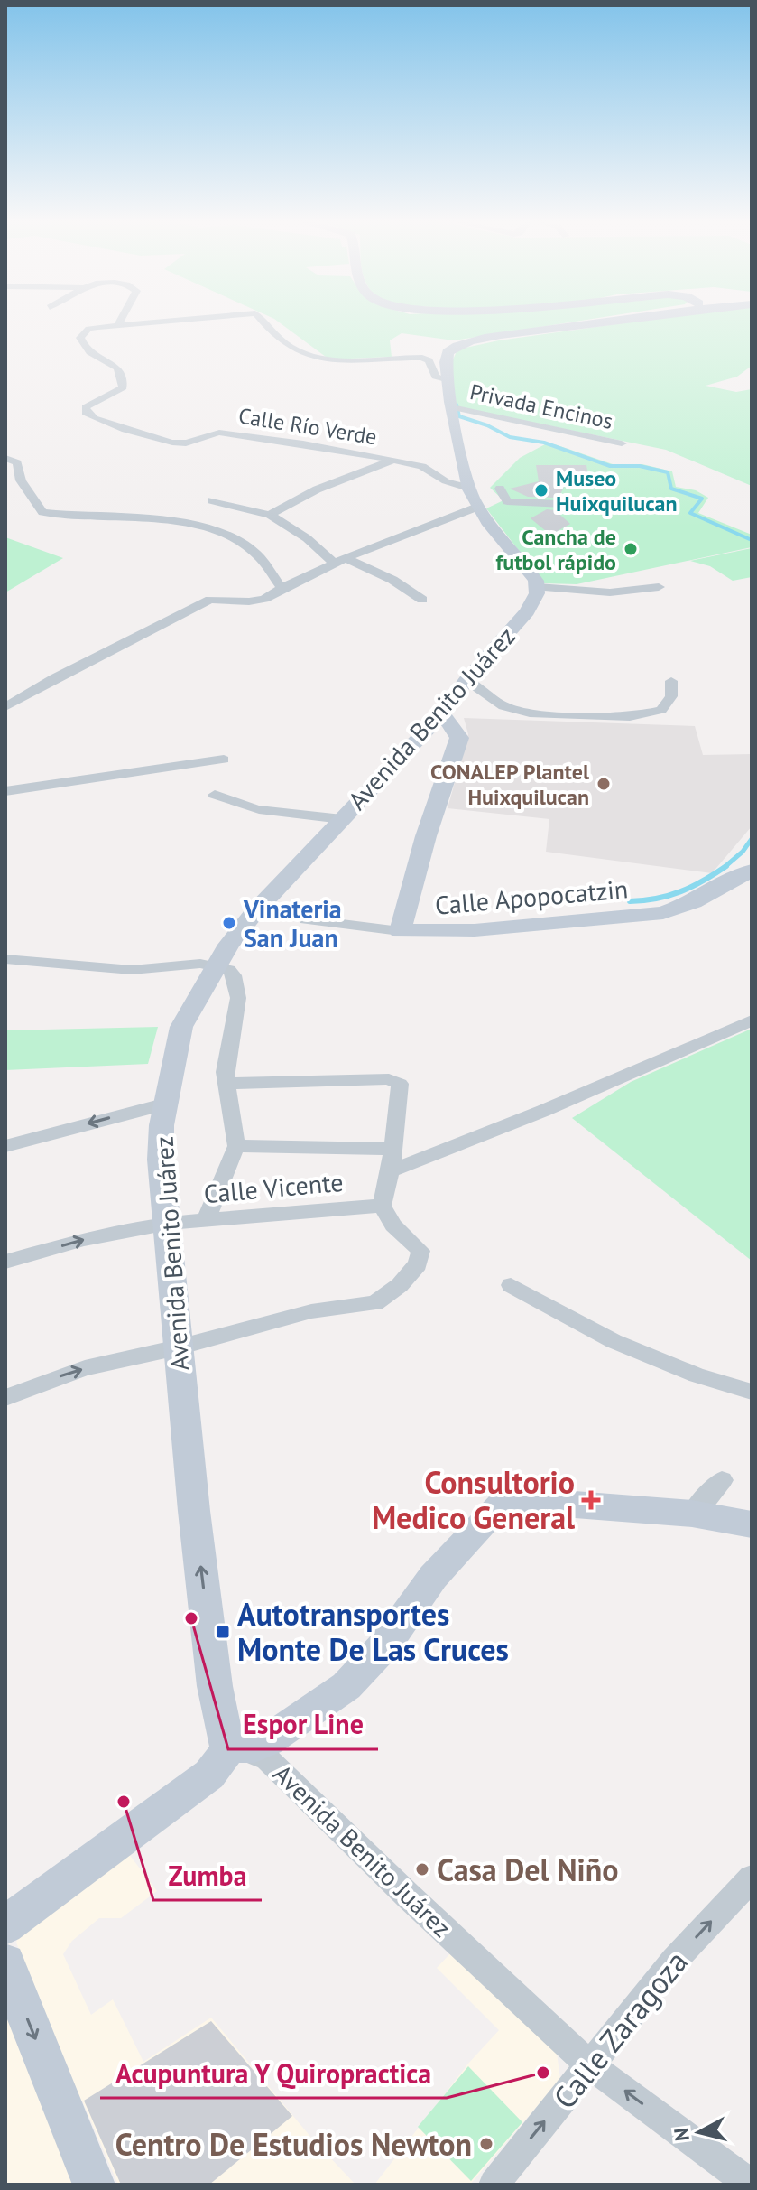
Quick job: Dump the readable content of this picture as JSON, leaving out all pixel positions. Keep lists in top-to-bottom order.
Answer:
{
  "streets": {
    "main road": ["Avenida Benito Juárez", "Calle Apopocatzin"],
    "street": [
      "Privada Encinos",
      "Calle Río Verde",
      "Calle Vicente",
      "Calle Zaragoza"
    ]
  },
  "crossings": [
    ["Avenida Benito Juárez", "Calle Vicente"],
    ["Avenida Benito Juárez", "Calle Zaragoza"]
  ],
  "one_way": ["Calle Zaragoza"],
  "places": {
    "other": [
      "Museo Huixquilucan",
      "Cancha de futbol rápido",
      "CONALEP Plantel Huixquilucan",
      "Vinateria San Juan",
      "Espor Line",
      "Zumba",
      "Casa Del Niño",
      "Acupuntura Y Quiropractica",
      "Centro De Estudios Newton"
    ],
    "health": ["Consultorio Medico General"],
    "transit": ["Autotransportes Monte De Las Cruces"]
  },
  "north": "left"
}
